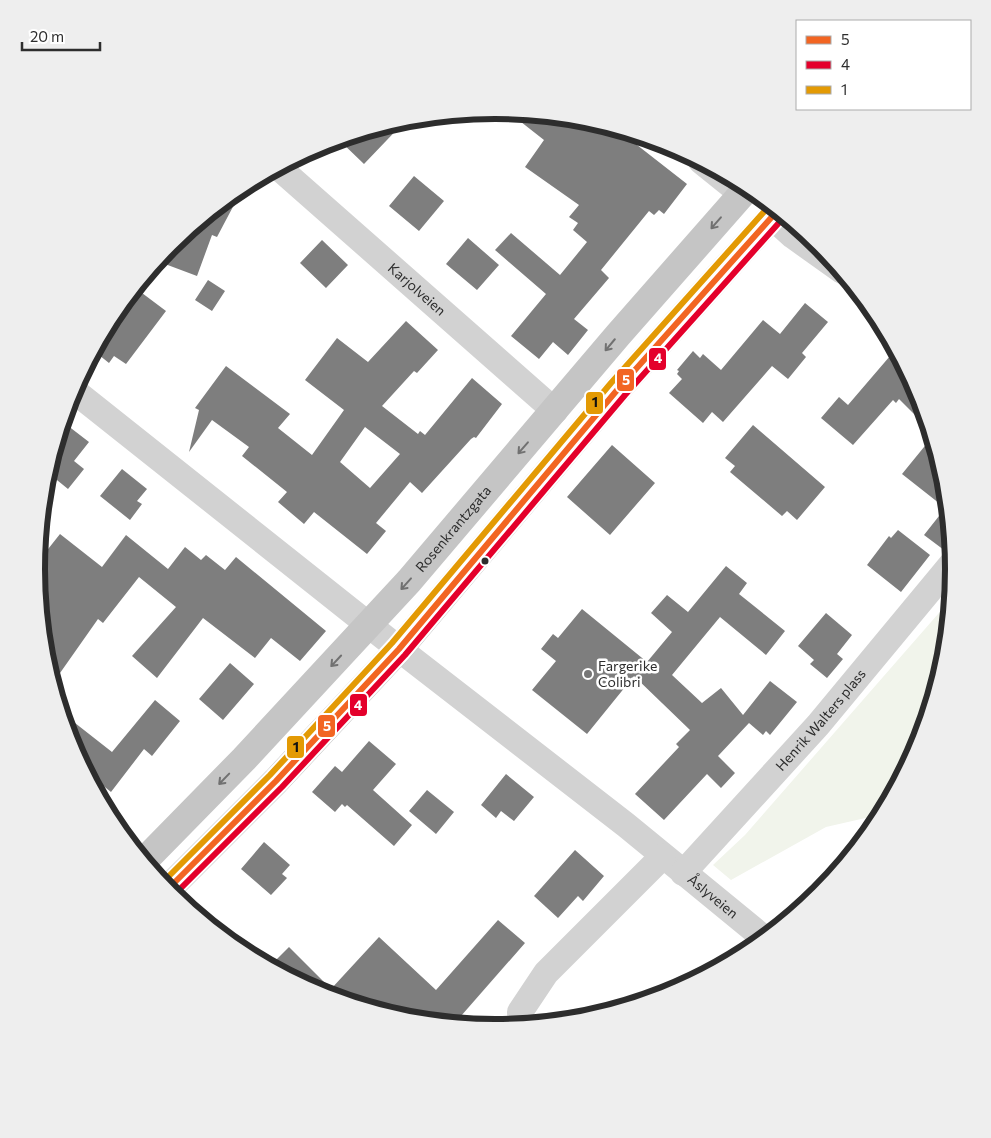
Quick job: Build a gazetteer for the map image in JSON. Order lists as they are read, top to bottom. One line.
{"streets":{"main road":["Rosenkrantzgata"],"street":["Karjolveien","Henrik Walters plass","Åslyveien"]},"crossings":[["Karjolveien","Rosenkrantzgata"],["Rosenkrantzgata","Åslyveien"],["Henrik Walters plass","Åslyveien"]],"places":["Fargerike Colibri"],"lines":["transit line 1","transit line 5","transit line 4"],"legend":["5","4","1"],"scale_bar":"20 m"}
